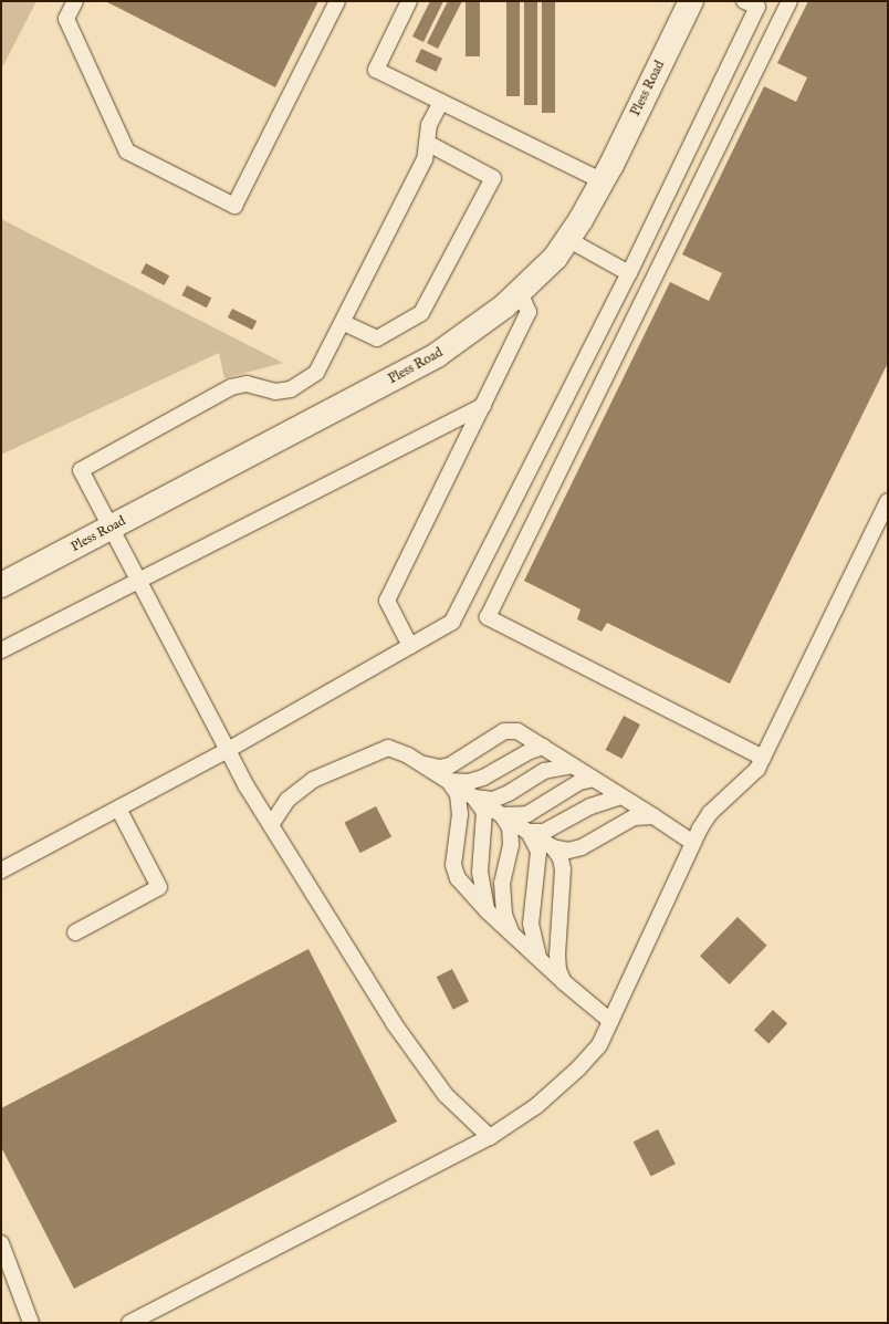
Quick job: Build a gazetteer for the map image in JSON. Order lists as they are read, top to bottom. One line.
{"streets":{"street":["Pless Road"]}}
